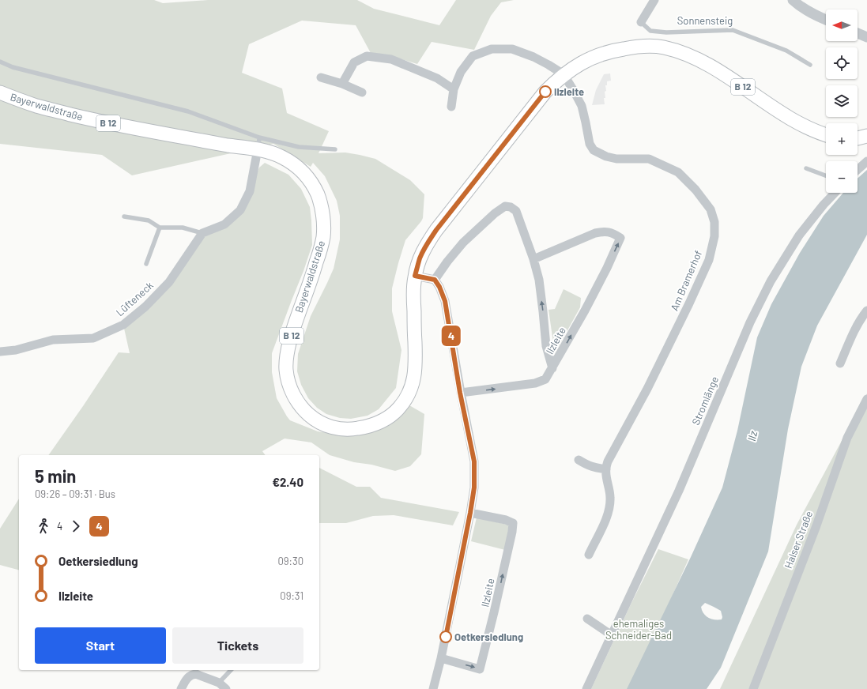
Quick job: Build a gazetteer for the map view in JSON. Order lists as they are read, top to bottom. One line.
{"streets":{"main road":["B 12","Bayerwaldstraße"],"street":["Sonnensteig","Am Bramerhof","Lüfteneck","Ilzleite","Stromlänge","Halser Straße"]},"crossings":[["Bayerwaldstraße","Am Bramerhof"]],"water":["Ilz"],"parks":["ehemaliges Schneider-Bad"],"places":["Ilzleite","Oetkersiedlung"],"lines":["bus line 4"],"north":"left","page":{"on_map":"4","map_buttons":["+","−"],"heading":["5 min","09:26 – 09:31 · Bus","€2.40"],"legs":["4","4"],"list":[{"name":"Oetkersiedlung","value":"09:30"},{"name":"Ilzleite","value":"09:31"}],"buttons":["Start","Tickets"]}}
